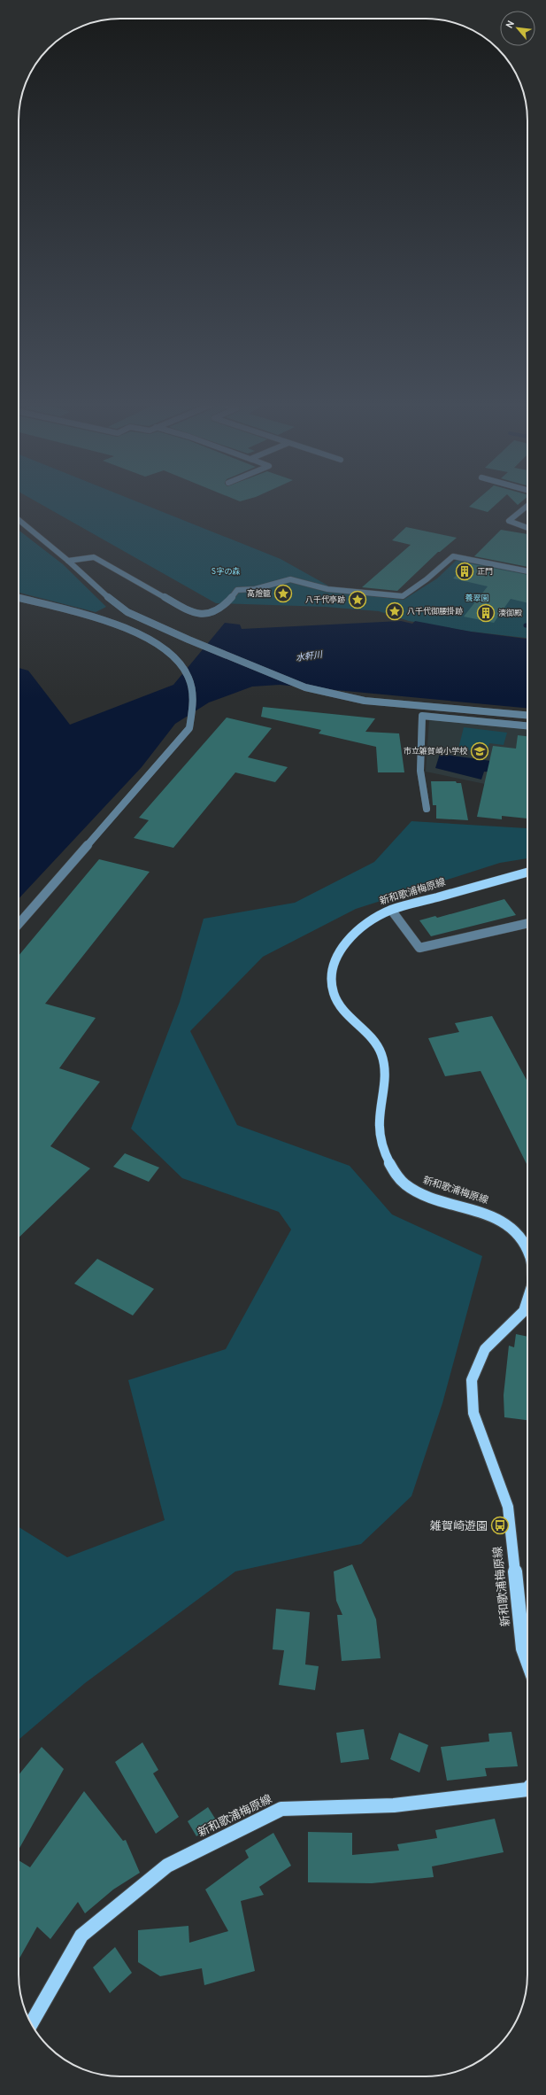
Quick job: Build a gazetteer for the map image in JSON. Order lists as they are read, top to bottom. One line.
{"streets":{"main road":["新和歌浦梅原線"]},"water":["水軒川"],"parks":["S字の森","養翠園"],"places":{"building":["正門","湊御殿"],"place":["高燈籠","八千代亭跡","八千代御腰掛跡"],"school or university":["市立雑賀崎小学校"],"bus stop":["雑賀崎遊園"]},"north":"top left"}
